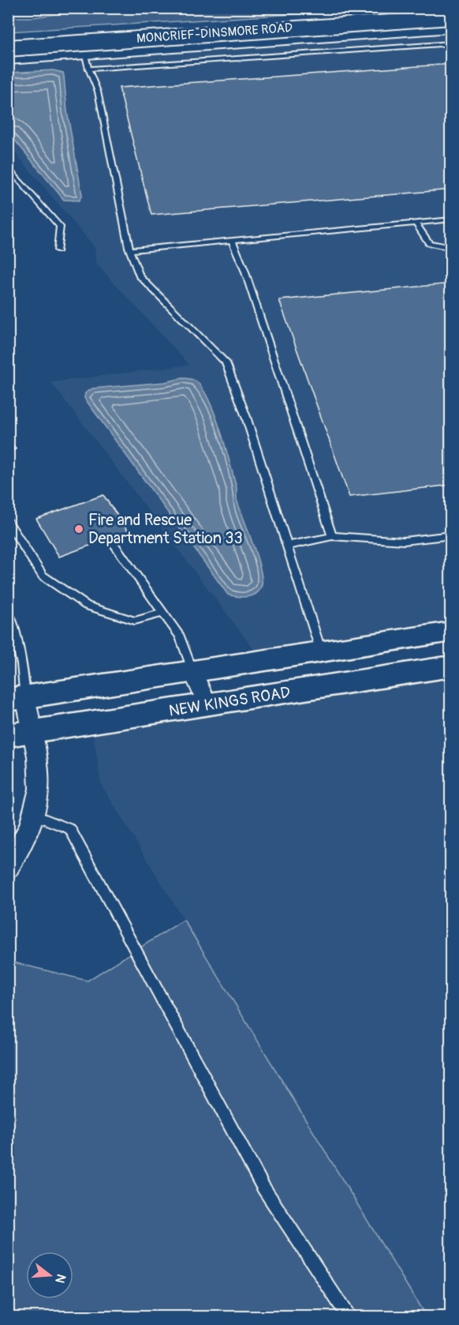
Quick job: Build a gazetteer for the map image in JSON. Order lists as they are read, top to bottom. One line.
{"streets":{"highway":["NEW KINGS ROAD"],"street":["MONCRIEF-DINSMORE ROAD"]},"places":["Fire and Rescue Department Station 33"],"north":"right"}
